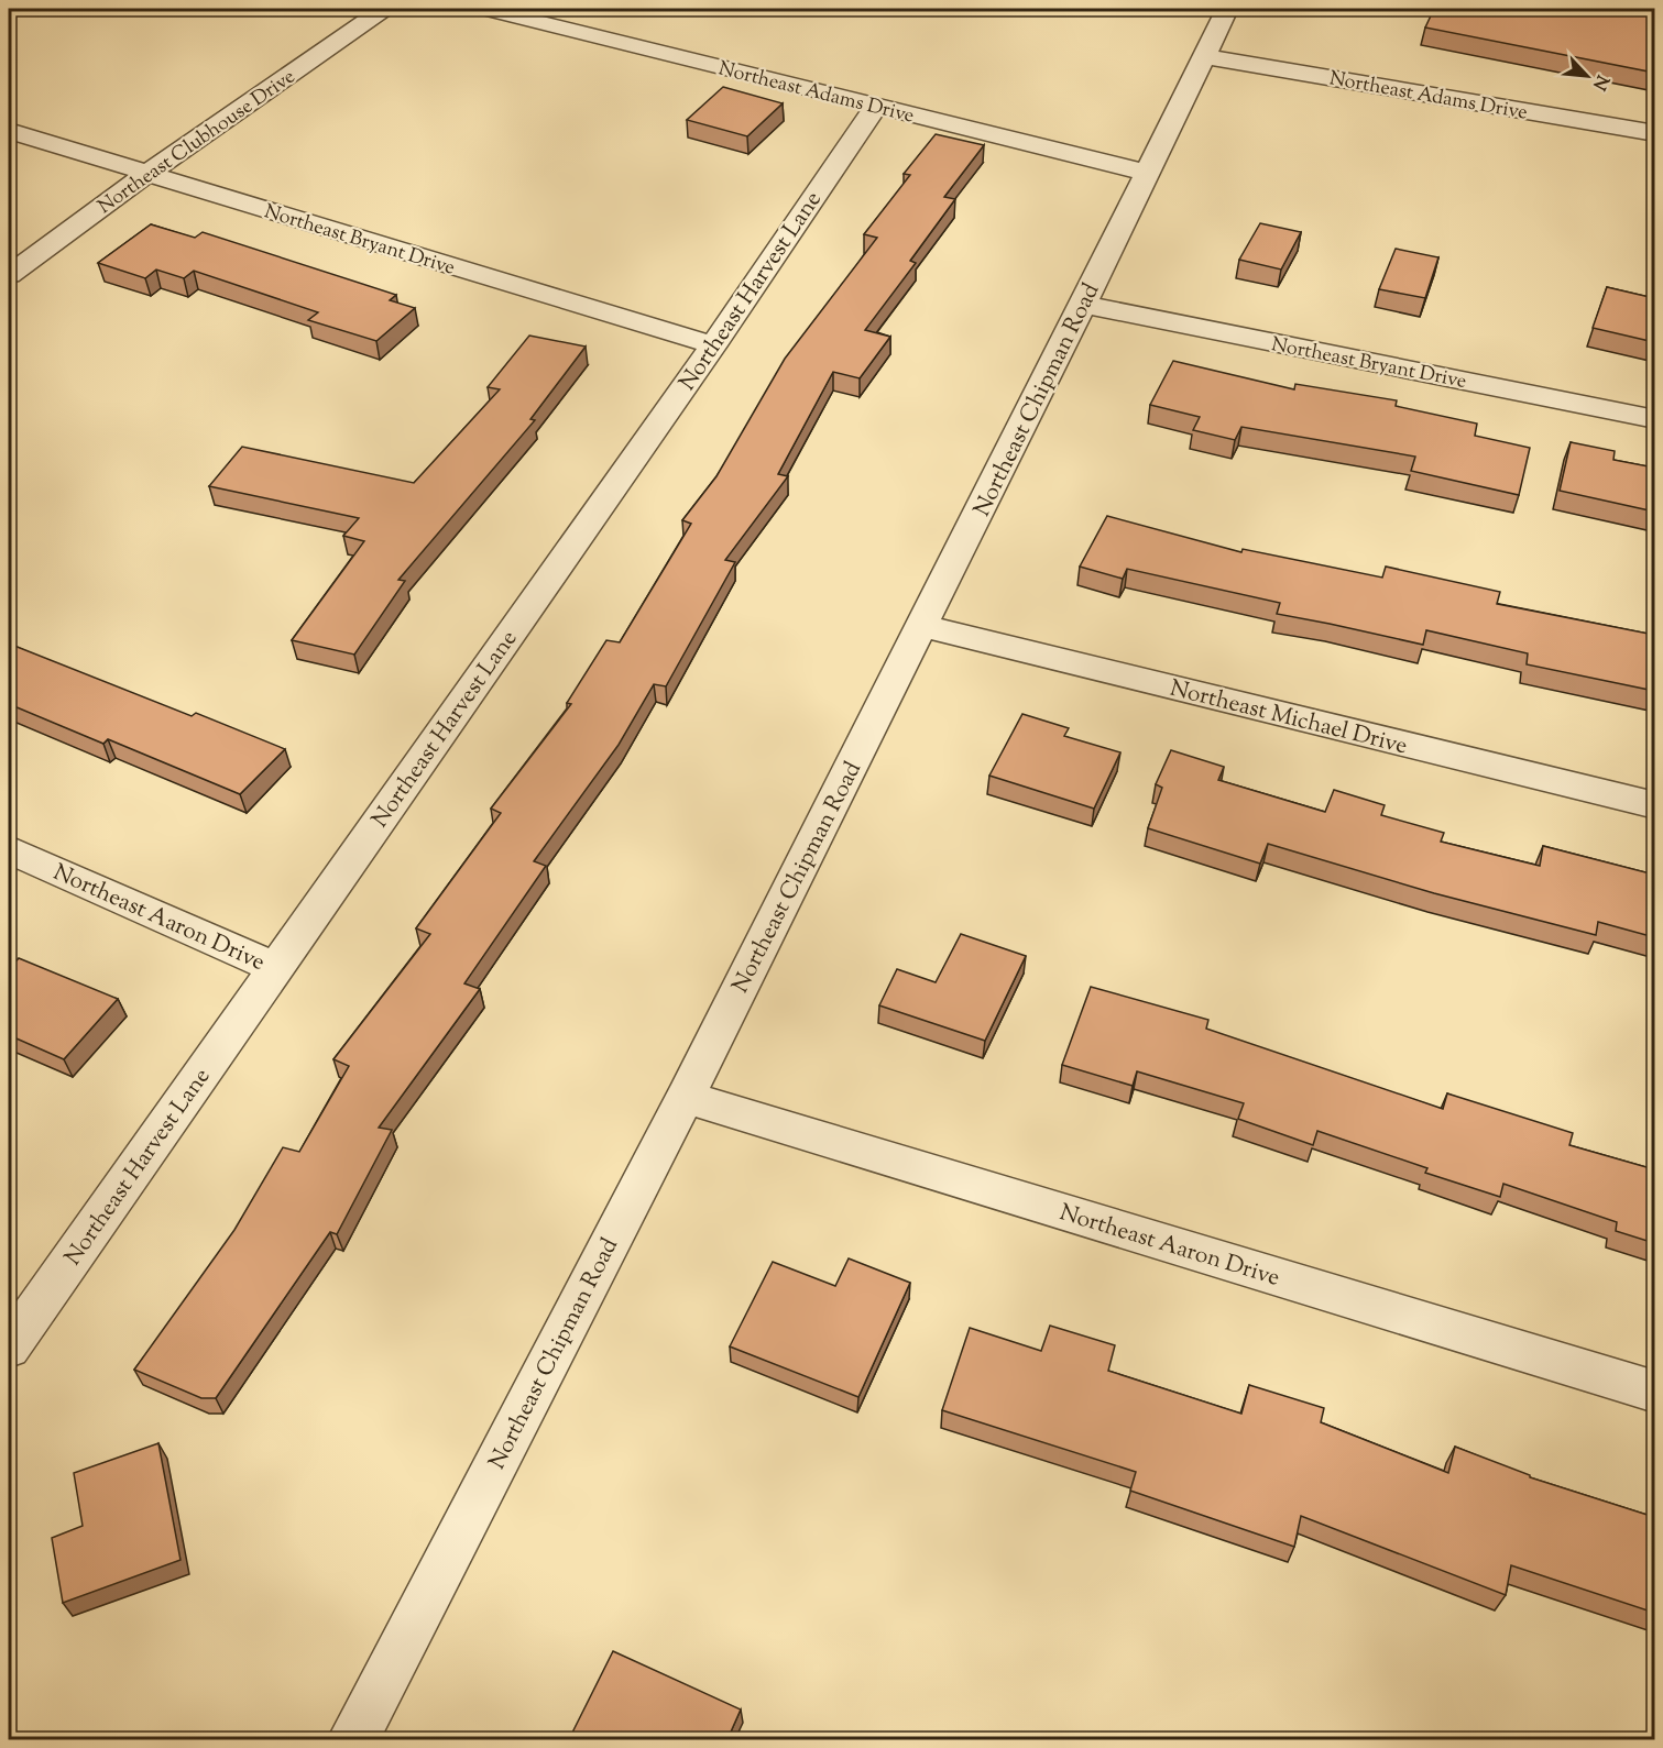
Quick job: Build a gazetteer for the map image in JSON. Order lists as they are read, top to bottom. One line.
{"streets":{"street":["Northeast Adams Drive","Northeast Clubhouse Drive","Northeast Bryant Drive","Northeast Harvest Lane","Northeast Chipman Road","Northeast Michael Drive","Northeast Aaron Drive"]},"crossings":[["Northeast Adams Drive","Northeast Harvest Lane"],["Northeast Adams Drive","Northeast Chipman Road"],["Northeast Clubhouse Drive","Northeast Bryant Drive"],["Northeast Bryant Drive","Northeast Harvest Lane"],["Northeast Bryant Drive","Northeast Chipman Road"],["Northeast Harvest Lane","Northeast Aaron Drive"],["Northeast Chipman Road","Northeast Michael Drive"],["Northeast Chipman Road","Northeast Aaron Drive"]],"north":"bottom right"}
